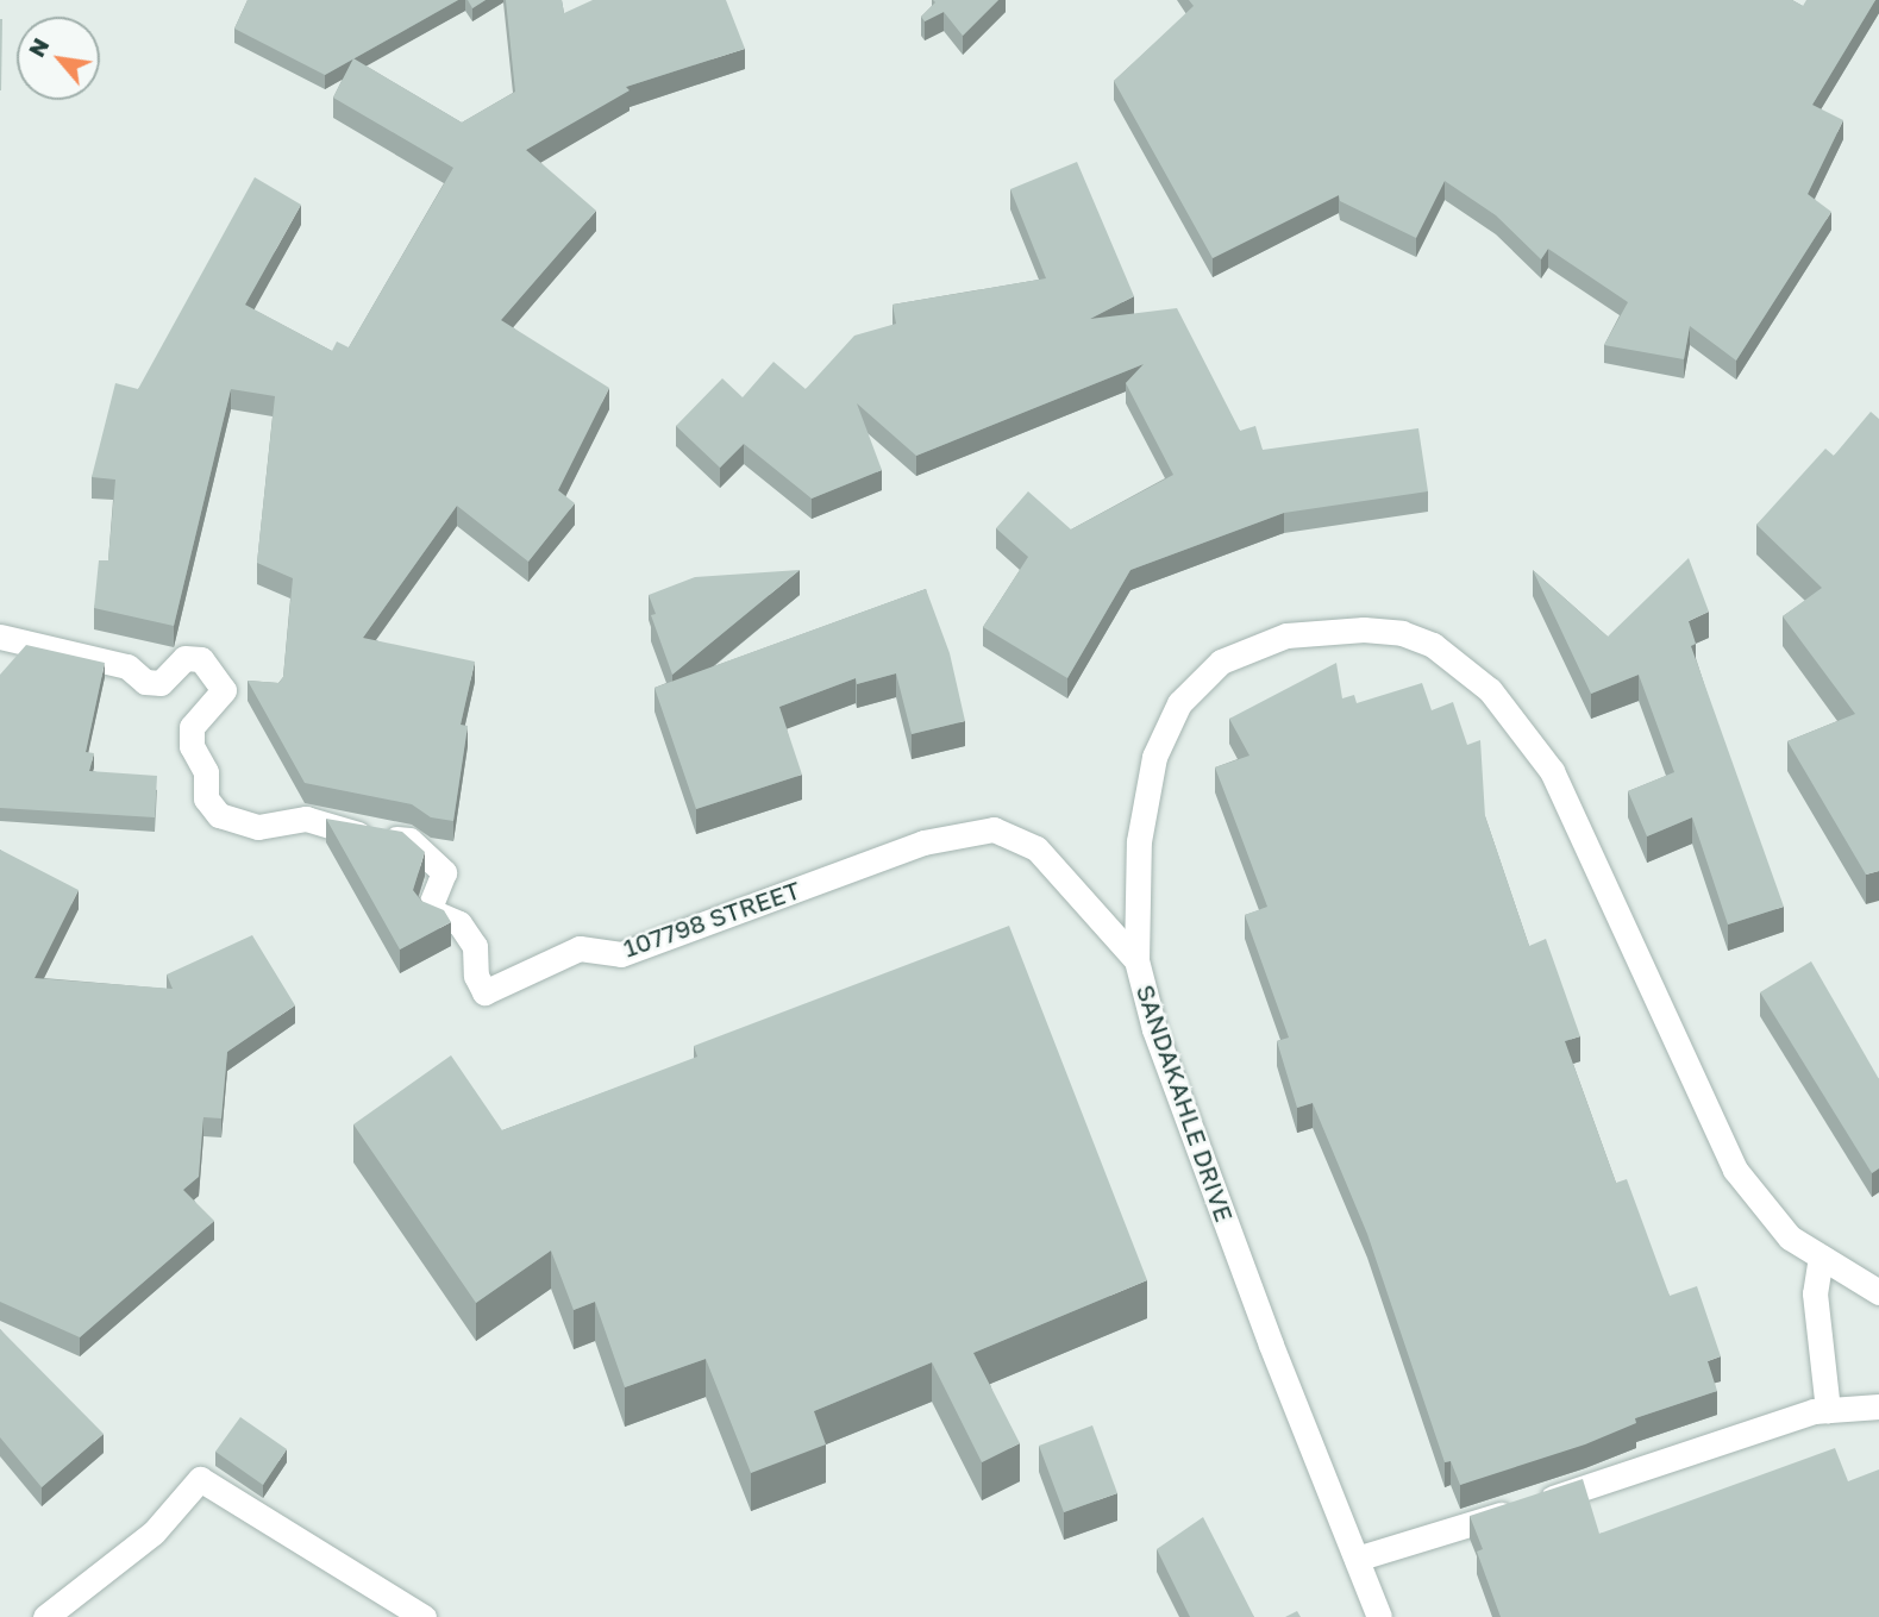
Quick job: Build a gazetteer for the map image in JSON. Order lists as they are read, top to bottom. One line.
{"streets":{"street":["107798 STREET","SANDAKAHLE DRIVE"]},"crossings":[["107798 STREET","SANDAKAHLE DRIVE"]],"north":"top left"}
